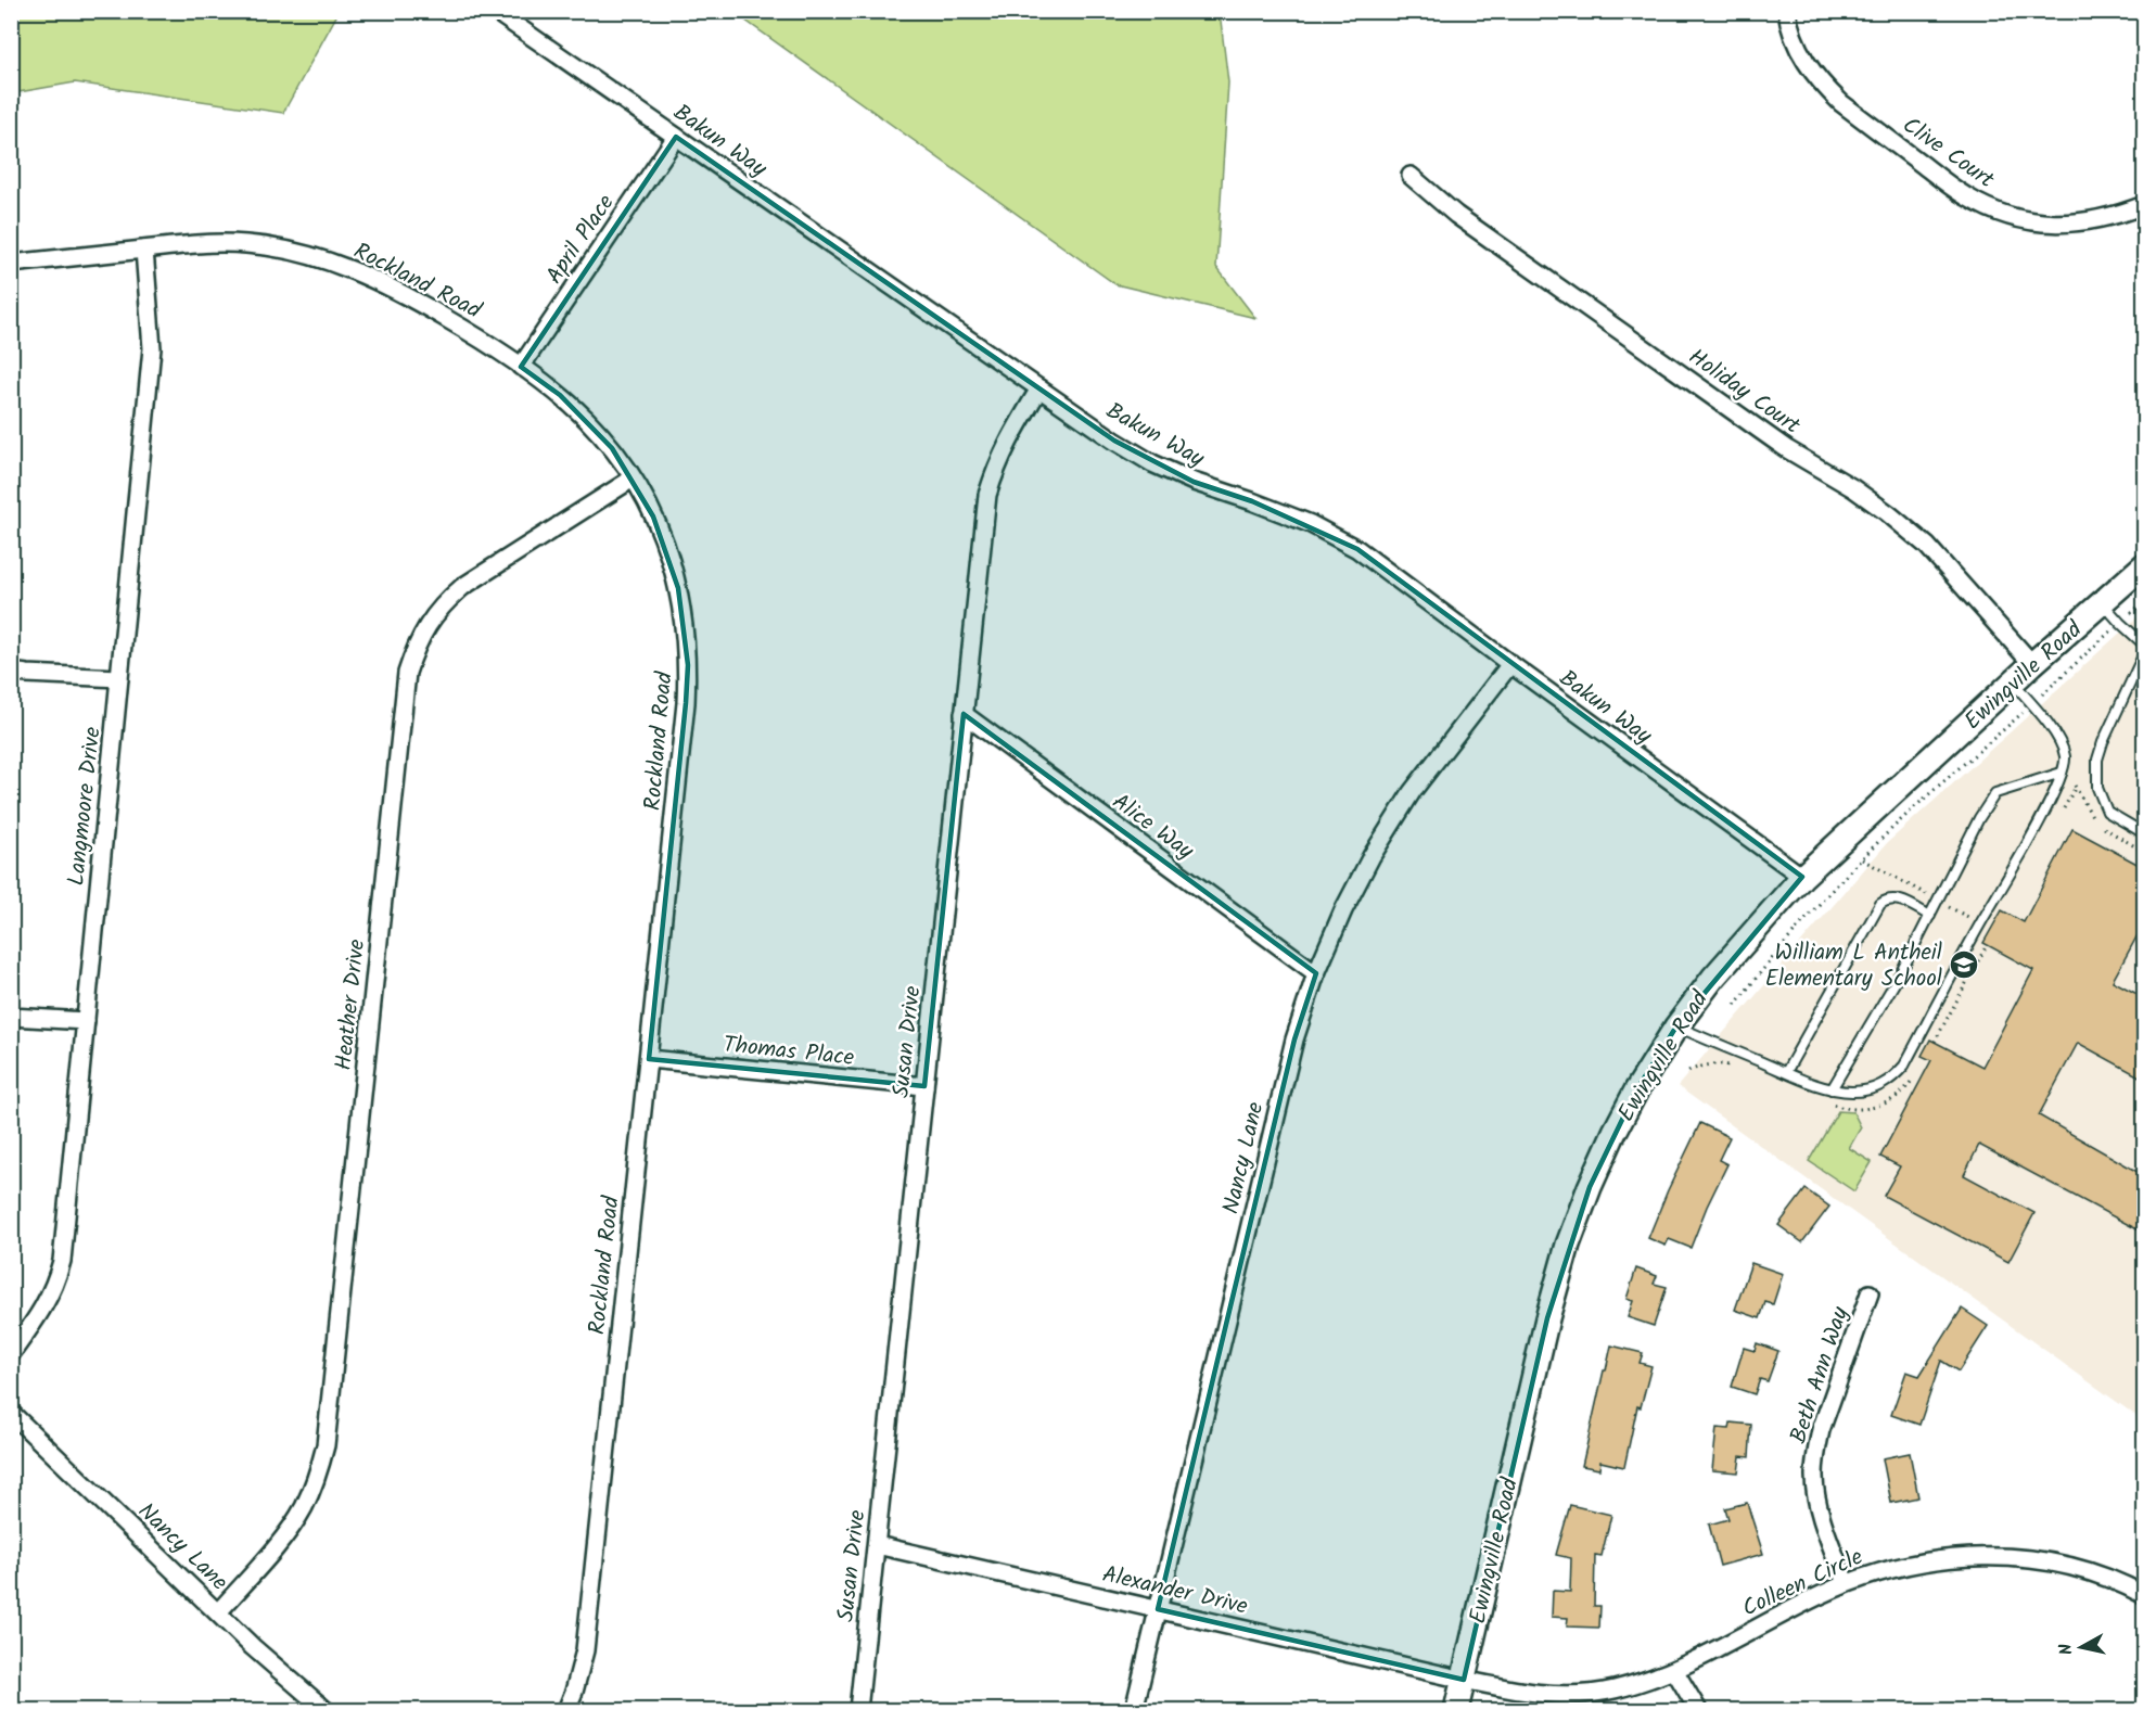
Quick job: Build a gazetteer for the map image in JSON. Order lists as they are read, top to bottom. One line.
{"streets":{"main road":["Ewingville Road"],"street":["Bakun Way","Clive Court","April Place","Rockland Road","Holiday Court","Langmoore Drive","Alice Way","Heather Drive","Susan Drive","Thomas Place","Nancy Lane","Beth Ann Way","Colleen Circle","Alexander Drive"]},"crossings":[["Bakun Way","April Place"],["Bakun Way","Ewingville Road"],["Bakun Way","Susan Drive"],["Bakun Way","Nancy Lane"],["April Place","Rockland Road"],["Rockland Road","Langmoore Drive"],["Rockland Road","Heather Drive"],["Rockland Road","Thomas Place"],["Holiday Court","Ewingville Road"],["Ewingville Road","Colleen Circle"],["Ewingville Road","Alexander Drive"],["Alice Way","Susan Drive"],["Alice Way","Nancy Lane"],["Heather Drive","Nancy Lane"],["Susan Drive","Thomas Place"],["Susan Drive","Alexander Drive"],["Nancy Lane","Alexander Drive"],["Beth Ann Way","Colleen Circle"],["Colleen Circle","Alexander Drive"]],"places":{"school or university":["William L Antheil Elementary School"]},"north":"left"}
